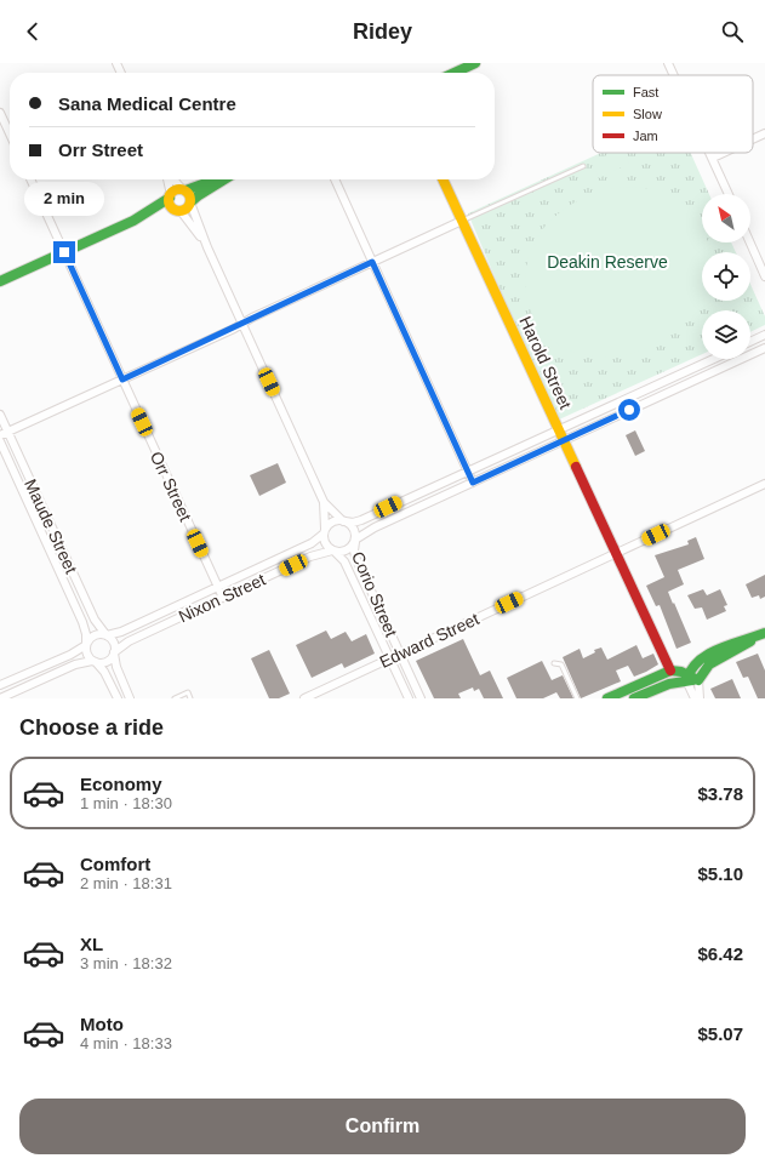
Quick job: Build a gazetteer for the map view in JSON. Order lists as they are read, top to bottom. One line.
{"streets":{"street":["Harold Street","Orr Street","Maude Street","Corio Street","Nixon Street","Edward Street"]},"crossings":[["Harold Street","Edward Street"],["Orr Street","Nixon Street"],["Maude Street","Nixon Street"],["Corio Street","Nixon Street"],["Corio Street","Edward Street"]],"parks":["Deakin Reserve"],"legend":["Fast","Slow","Jam"],"north":"top left","page":{"header":"Ridey","banner":["Sana Medical Centre","Orr Street"],"bubble":"2 min","heading":"Choose a ride","list":[{"name":"Economy","note":"1 min · 18:30","value":"$3.78"},{"name":"Comfort","note":"2 min · 18:31","value":"$5.10"},{"name":"XL","note":"3 min · 18:32","value":"$6.42"},{"name":"Moto","note":"4 min · 18:33","value":"$5.07"}],"buttons":"Confirm"}}
